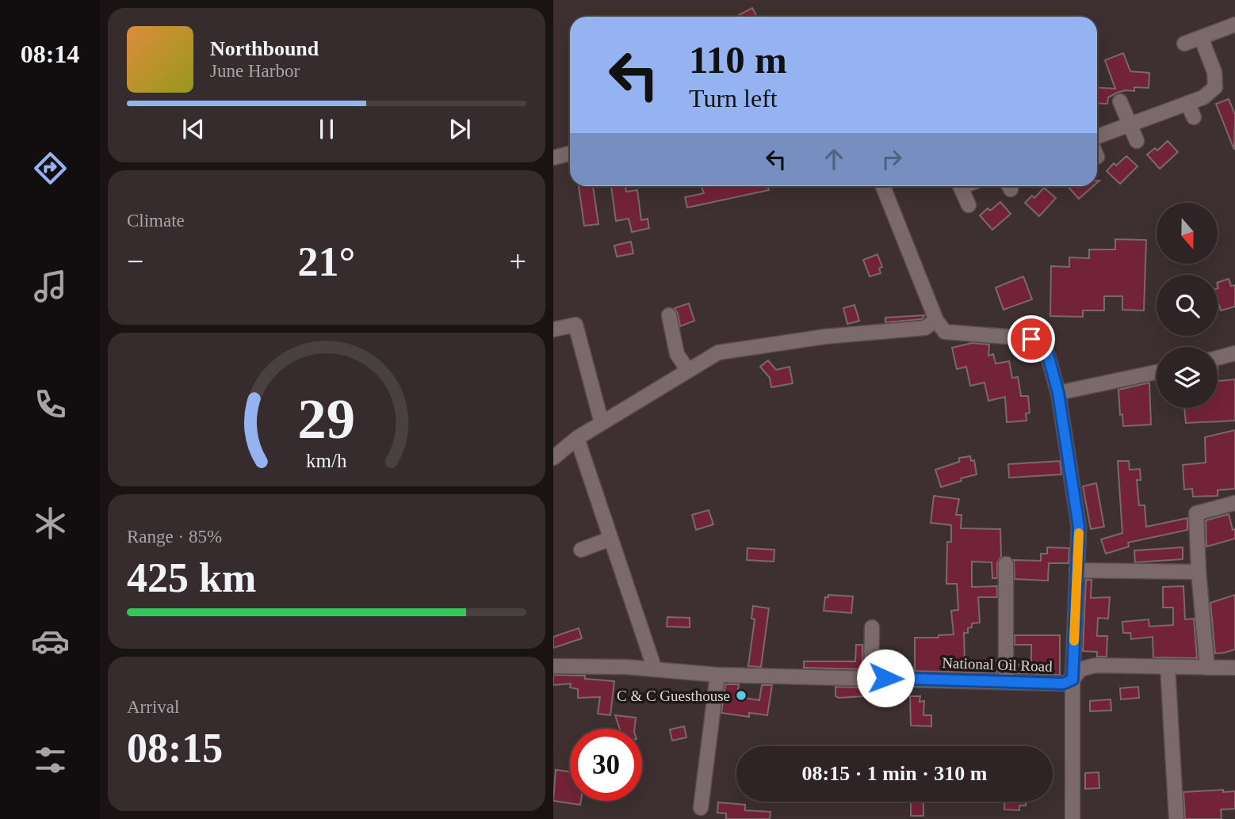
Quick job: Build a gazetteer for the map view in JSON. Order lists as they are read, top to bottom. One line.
{"streets":{"street":["National Oil Road"]},"places":["C & C Guesthouse"],"north":"bottom","page":{"tabs":"08:14","turn":["110 m","Turn left"],"song":["Northbound","June Harbor"],"tile":["Climate",["Range · 85%","425 km"],["Arrival","08:15"]],"heat":["−","21°","+"],"limit":"30","trip":"08:15 · 1 min · 310 m","gauge":["29","km/h"]}}
